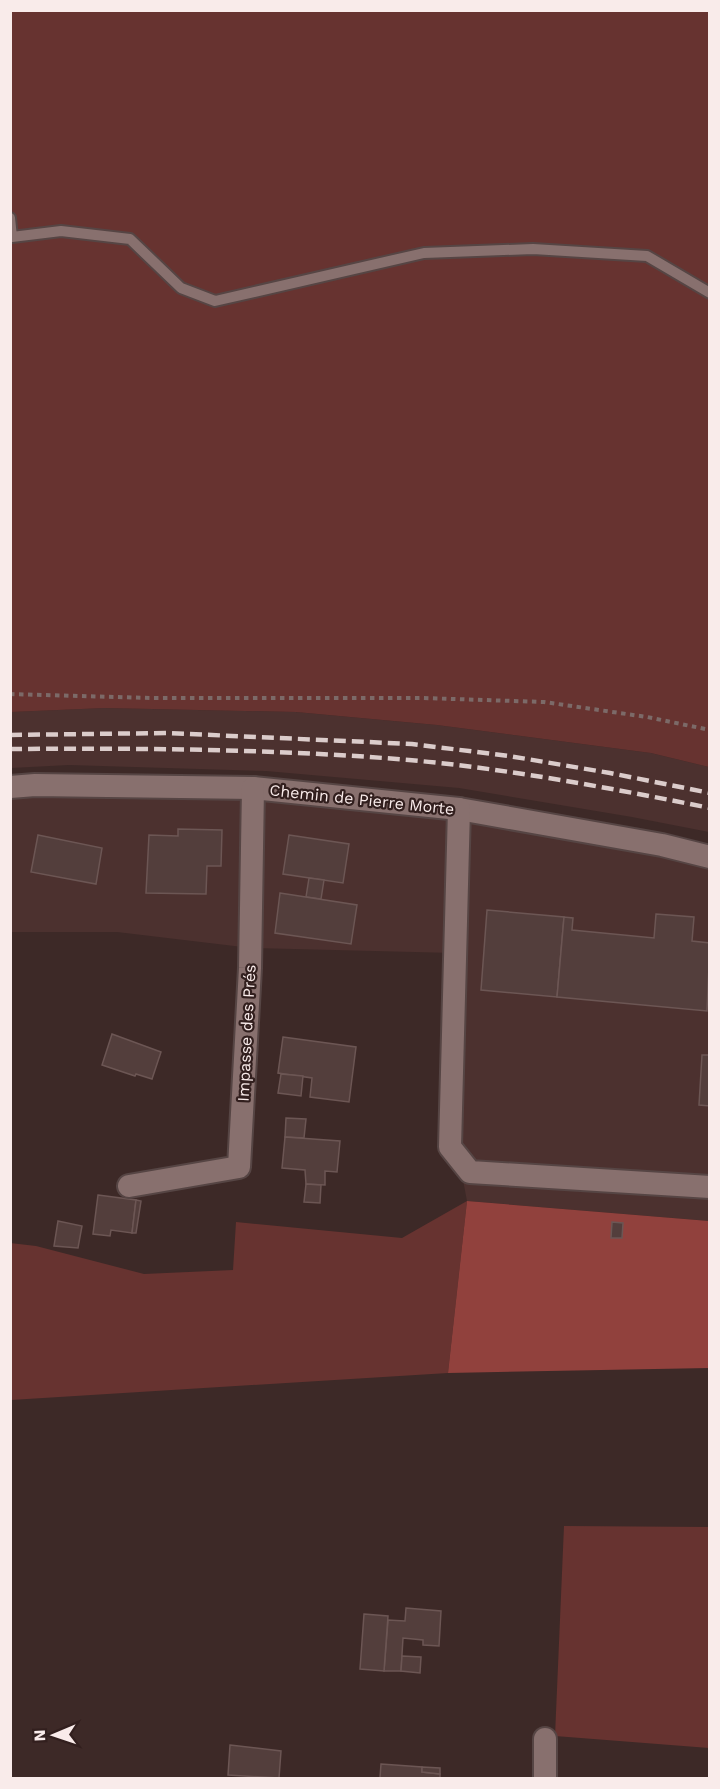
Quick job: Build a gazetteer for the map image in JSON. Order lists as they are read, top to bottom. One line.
{"streets":{"street":["Chemin de Pierre Morte","Impasse des Prés"]},"crossings":[["Chemin de Pierre Morte","Impasse des Prés"]],"north":"left"}
